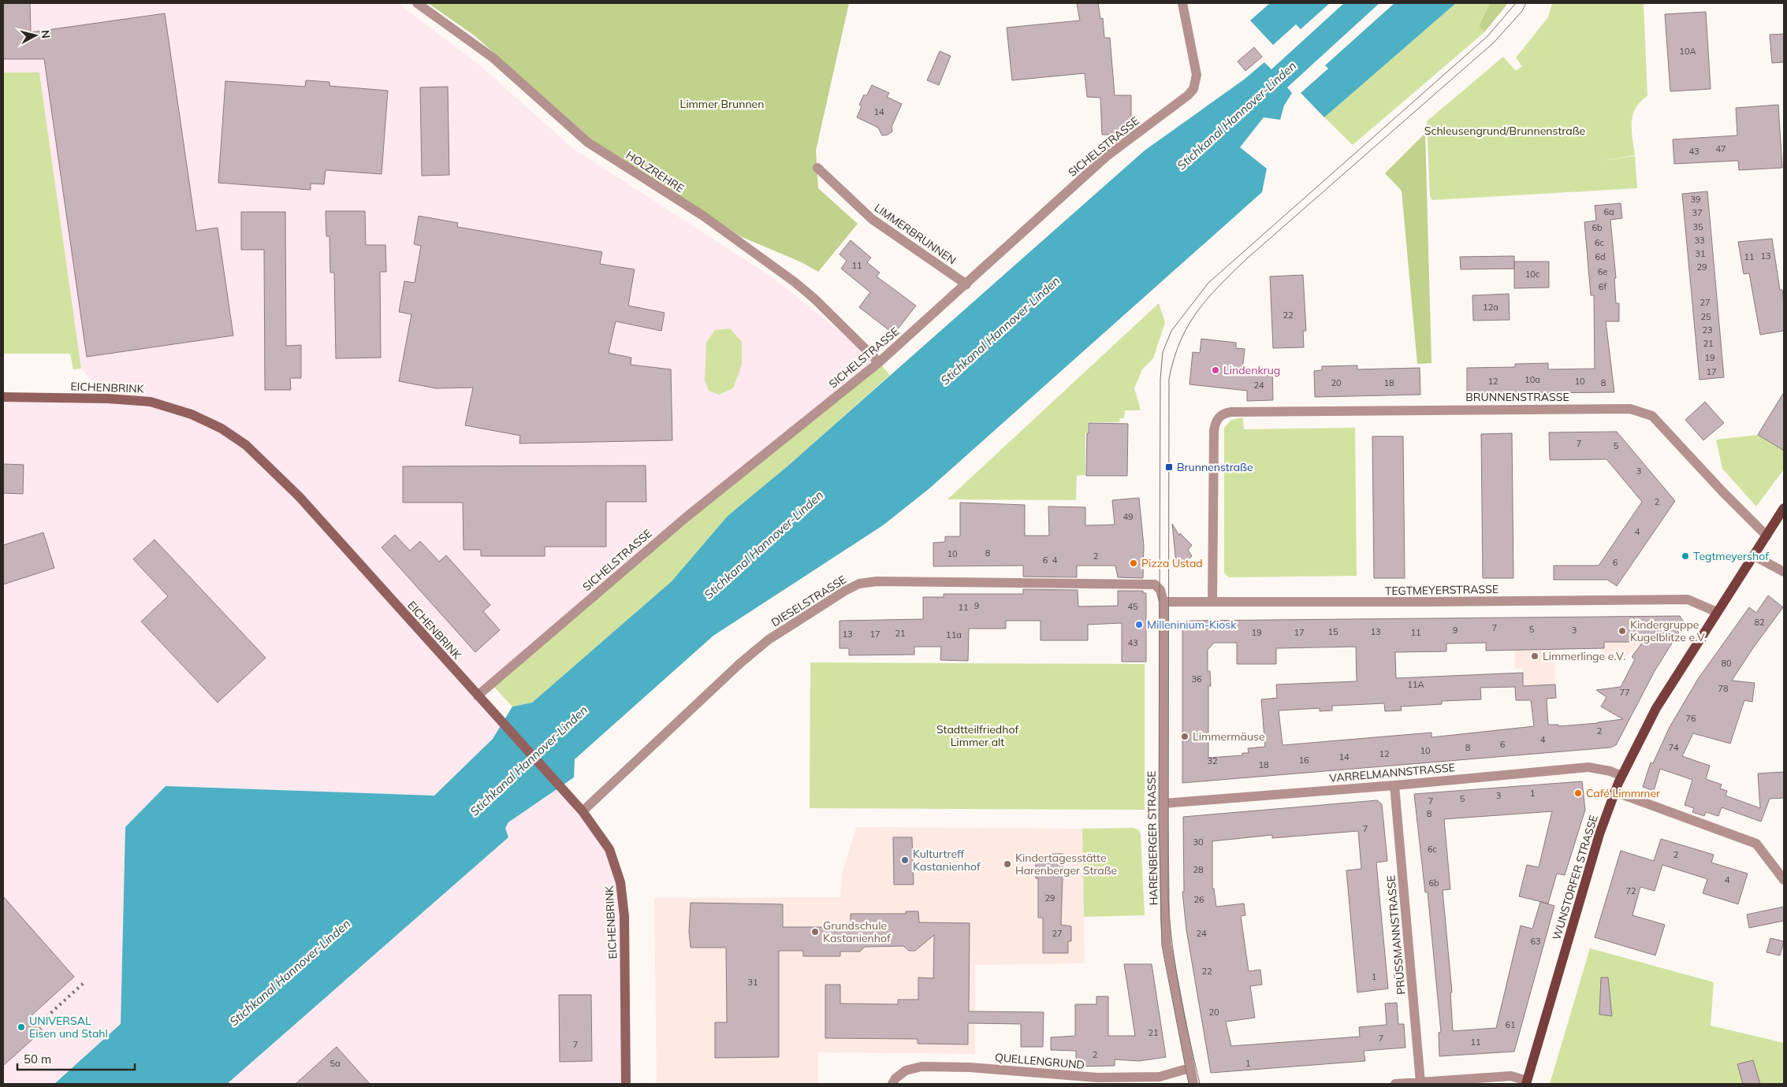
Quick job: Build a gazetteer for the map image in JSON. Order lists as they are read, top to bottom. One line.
{"streets":{"main road":["EICHENBRINK","WUNSTORFER STRASSE"],"street":["SICHELSTRASSE","HOLZREHRE","LIMMERBRUNNEN","BRUNNENSTRASSE","TEGTMEYERSTRASSE","DIESELSTRASSE","VARRELMANNSTRASSE","HARENBERGER STRASSE","PRÜSSMANNSTRASSE","QUELLENGRUND"]},"crossings":[["SICHELSTRASSE","HOLZREHRE"],["SICHELSTRASSE","LIMMERBRUNNEN"],["SICHELSTRASSE","EICHENBRINK"],["EICHENBRINK","DIESELSTRASSE"],["BRUNNENSTRASSE","TEGTMEYERSTRASSE"],["BRUNNENSTRASSE","WUNSTORFER STRASSE"],["TEGTMEYERSTRASSE","HARENBERGER STRASSE"],["TEGTMEYERSTRASSE","WUNSTORFER STRASSE"],["DIESELSTRASSE","HARENBERGER STRASSE"],["VARRELMANNSTRASSE","HARENBERGER STRASSE"],["VARRELMANNSTRASSE","WUNSTORFER STRASSE"],["VARRELMANNSTRASSE","PRÜSSMANNSTRASSE"],["HARENBERGER STRASSE","QUELLENGRUND"]],"water":["Stichkanal Hannover-Linden"],"parks":["Limmer Brunnen","Schleusengrund/Brunnenstraße","Stadtteilfriedhof Limmer alt"],"places":{"other":["Lindenkrug","Tegtmeyershof","Pizza Ustad","Milleninium-Kiosk","Kindergruppe Kugelblitze e.V.","Limmerlinge e.V.","Limmermäuse","Café Limmmer","Kulturtreff Kastanienhof","Kindertagesstätte Harenberger Straße","Grundschule Kastanienhof","UNIVERSAL Eisen und Stahl"],"transit":["Brunnenstraße"]},"house_numbers":["10A","14","47","43","39","6a","37","35","6b","33","6c","31","13","6d","11","11","29","6e","10c","6f","27","12a","22","25","23","21","19","17","10a","12","10","20","18","8","24","7","5","3","2","49","4","8","10","2","6","4","6","9","45","11","82","7","5","9","3","15","13","19","17","11","21","13","17","11a","43","80","36","11A","78","77","76","2","4","6","8","74","10","12","14","16","32","18","1","3","5","7","8","7","30","6c","2","28","4","6b","72","29","26","27","24","63","22","1","31","20","61","21","7","11","7","2","5a","1"],"scale_bar":"50 m","north":"right"}
